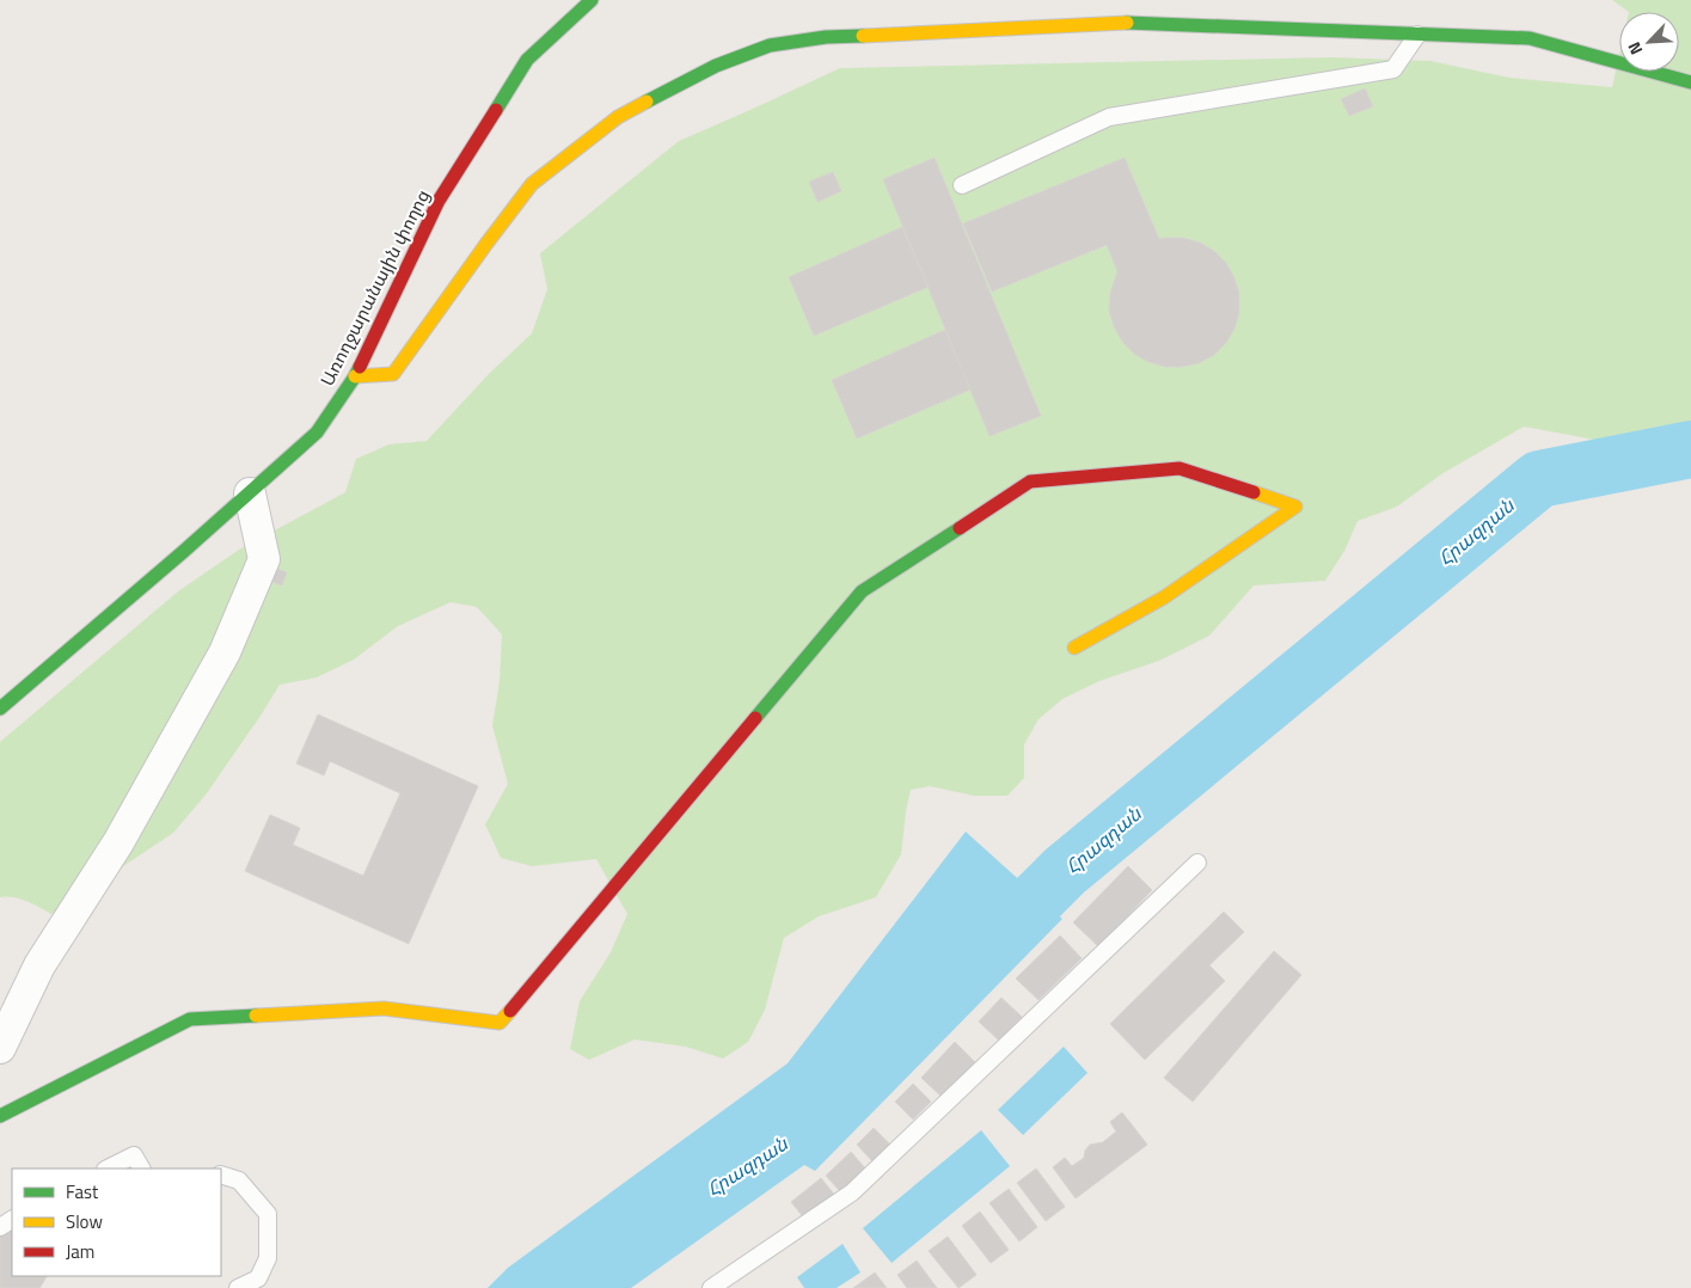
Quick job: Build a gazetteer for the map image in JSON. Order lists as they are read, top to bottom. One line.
{"streets":{"street":["Առողջարանային փողոց"]},"water":["Հրազդան"],"legend":["Fast","Slow","Jam"],"north":"bottom left"}
